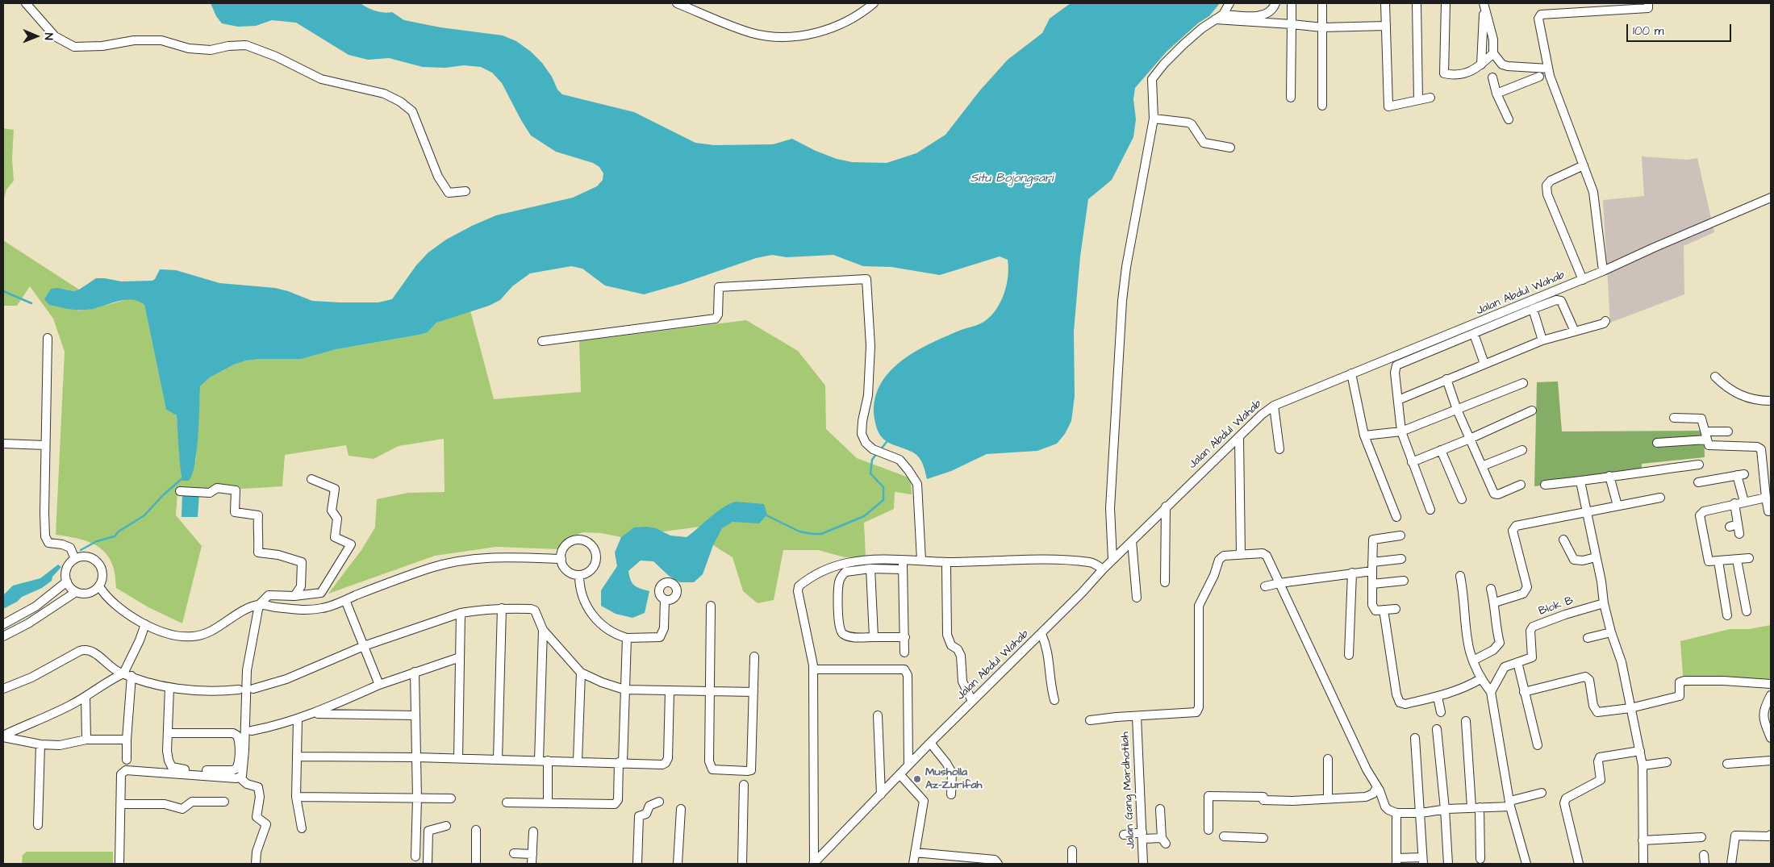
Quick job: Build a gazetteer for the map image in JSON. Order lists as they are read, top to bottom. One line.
{"streets":{"street":["Jalan Abdul Wahab","Blok B","Jalan Gang Mardhotilah"]},"water":["Situ Bojongsari"],"places":["Musholla Az-Zurifah"],"scale_bar":"100 m","north":"right"}
